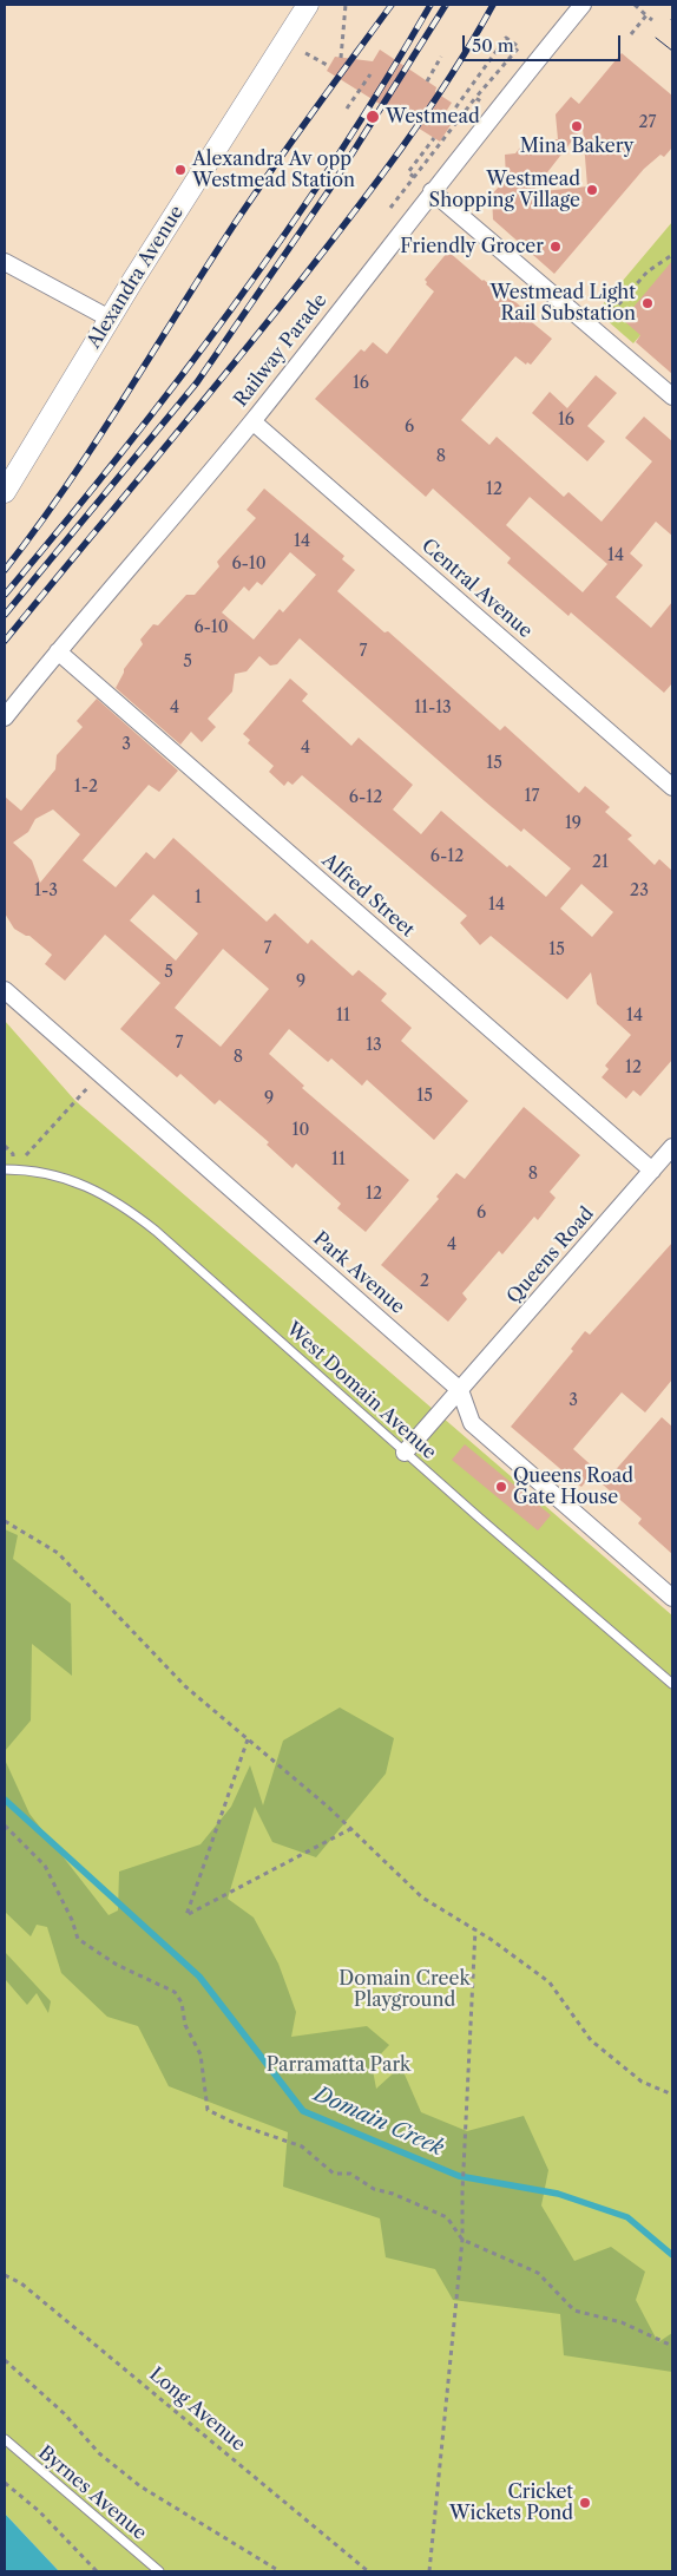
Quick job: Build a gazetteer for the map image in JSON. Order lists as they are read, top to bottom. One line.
{"streets":{"street":["Alexandra Avenue","Railway Parade","Central Avenue","Alfred Street","Queens Road","Park Avenue"],"lane":["West Domain Avenue","Byrnes Avenue"],"path":["Long Avenue"]},"crossings":[["Railway Parade","Central Avenue"],["Railway Parade","Alfred Street"],["Alfred Street","Queens Road"],["Queens Road","Park Avenue"],["Queens Road","West Domain Avenue"]],"water":["Domain Creek"],"parks":["Domain Creek Playground","Parramatta Park"],"places":["Westmead","Mina Bakery","Alexandra Av opp Westmead Station","Westmead Shopping Village","Friendly Grocer","Westmead Light Rail Substation","Queens Road Gate House","Cricket Wickets Pond"],"house_numbers":["27","16","16","6","8","12","14","14","6-10","6-10","7","5","4","11-13","3","4","15","1-2","17","6-12","19","6-12","21","1-3","23","1","14","7","15","5","9","11","14","7","13","8","12","15","9","10","11","8","12","6","4","2","3"],"scale_bar":"50 m"}
